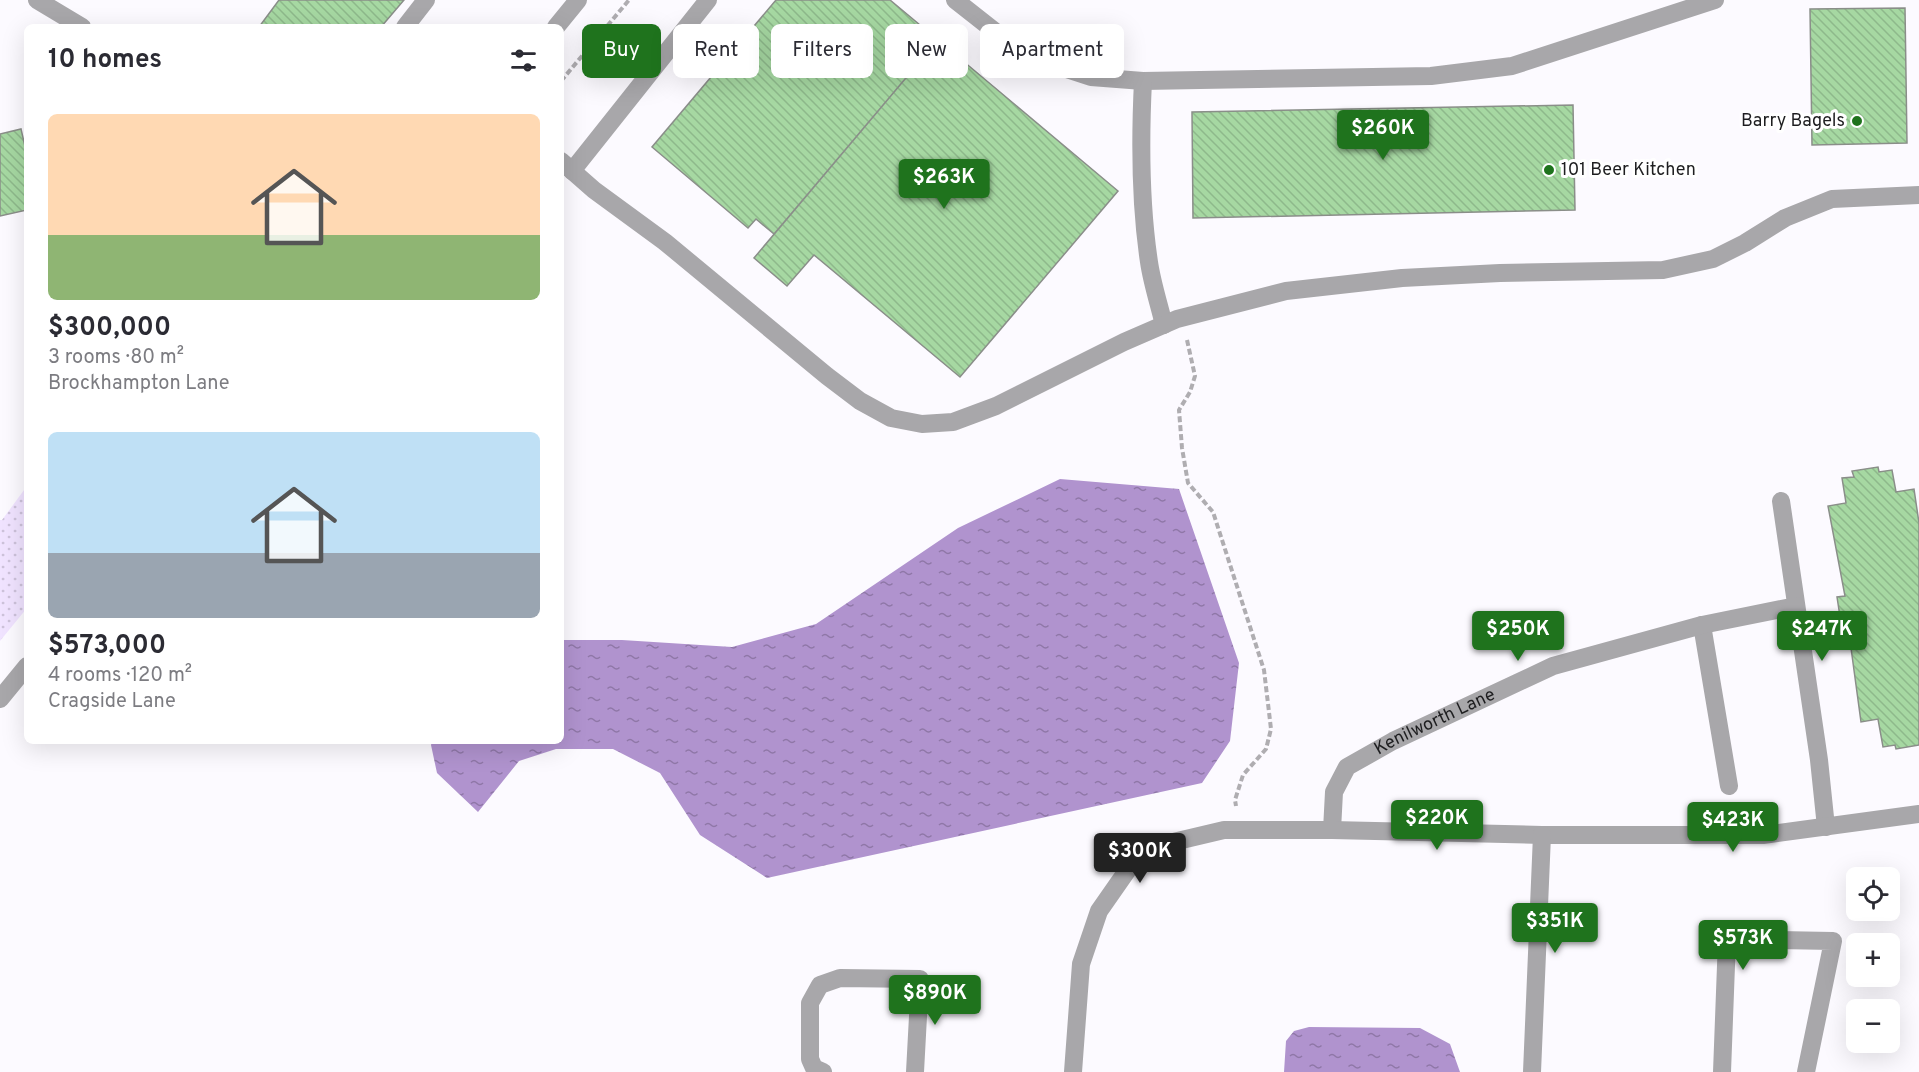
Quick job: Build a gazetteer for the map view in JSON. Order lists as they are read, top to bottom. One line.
{"streets":{"street":["Kenilworth Lane"]},"places":["Barry Bagels","101 Beer Kitchen"],"page":{"chip":["Buy","Rent","Filters","New","Apartment"],"heading":"10 homes","list":[{"name":"$300,000","note":"3 rooms · 80 m² · Brockhampton Lane"},{"name":"$573,000","note":"4 rooms · 120 m² · Cragside Lane"}],"price":["$260K","$263K","$250K","$247K","$220K","$423K","$300K","$351K","$573K","$890K"],"map_buttons":["+","−"]}}
